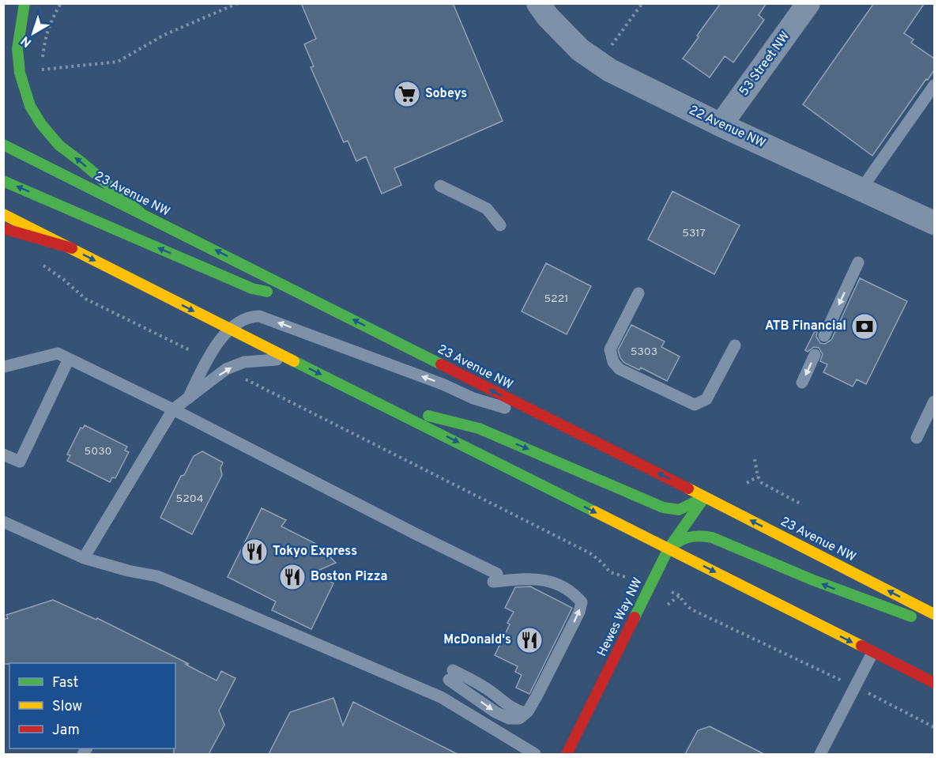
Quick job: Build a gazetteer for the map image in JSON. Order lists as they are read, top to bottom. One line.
{"streets":{"main road":["23 Avenue NW","Hewes Way NW"],"street":["53 Street NW","22 Avenue NW"]},"crossings":[["53 Street NW","22 Avenue NW"],["23 Avenue NW","Hewes Way NW"]],"places":{"supermarket":["Sobeys"],"bank":["ATB Financial"],"restaurant":["Tokyo Express","Boston Pizza","McDonald's"]},"house_numbers":["5317","5221","5303","5030","5204"],"legend":["Fast","Slow","Jam"],"north":"bottom left"}
